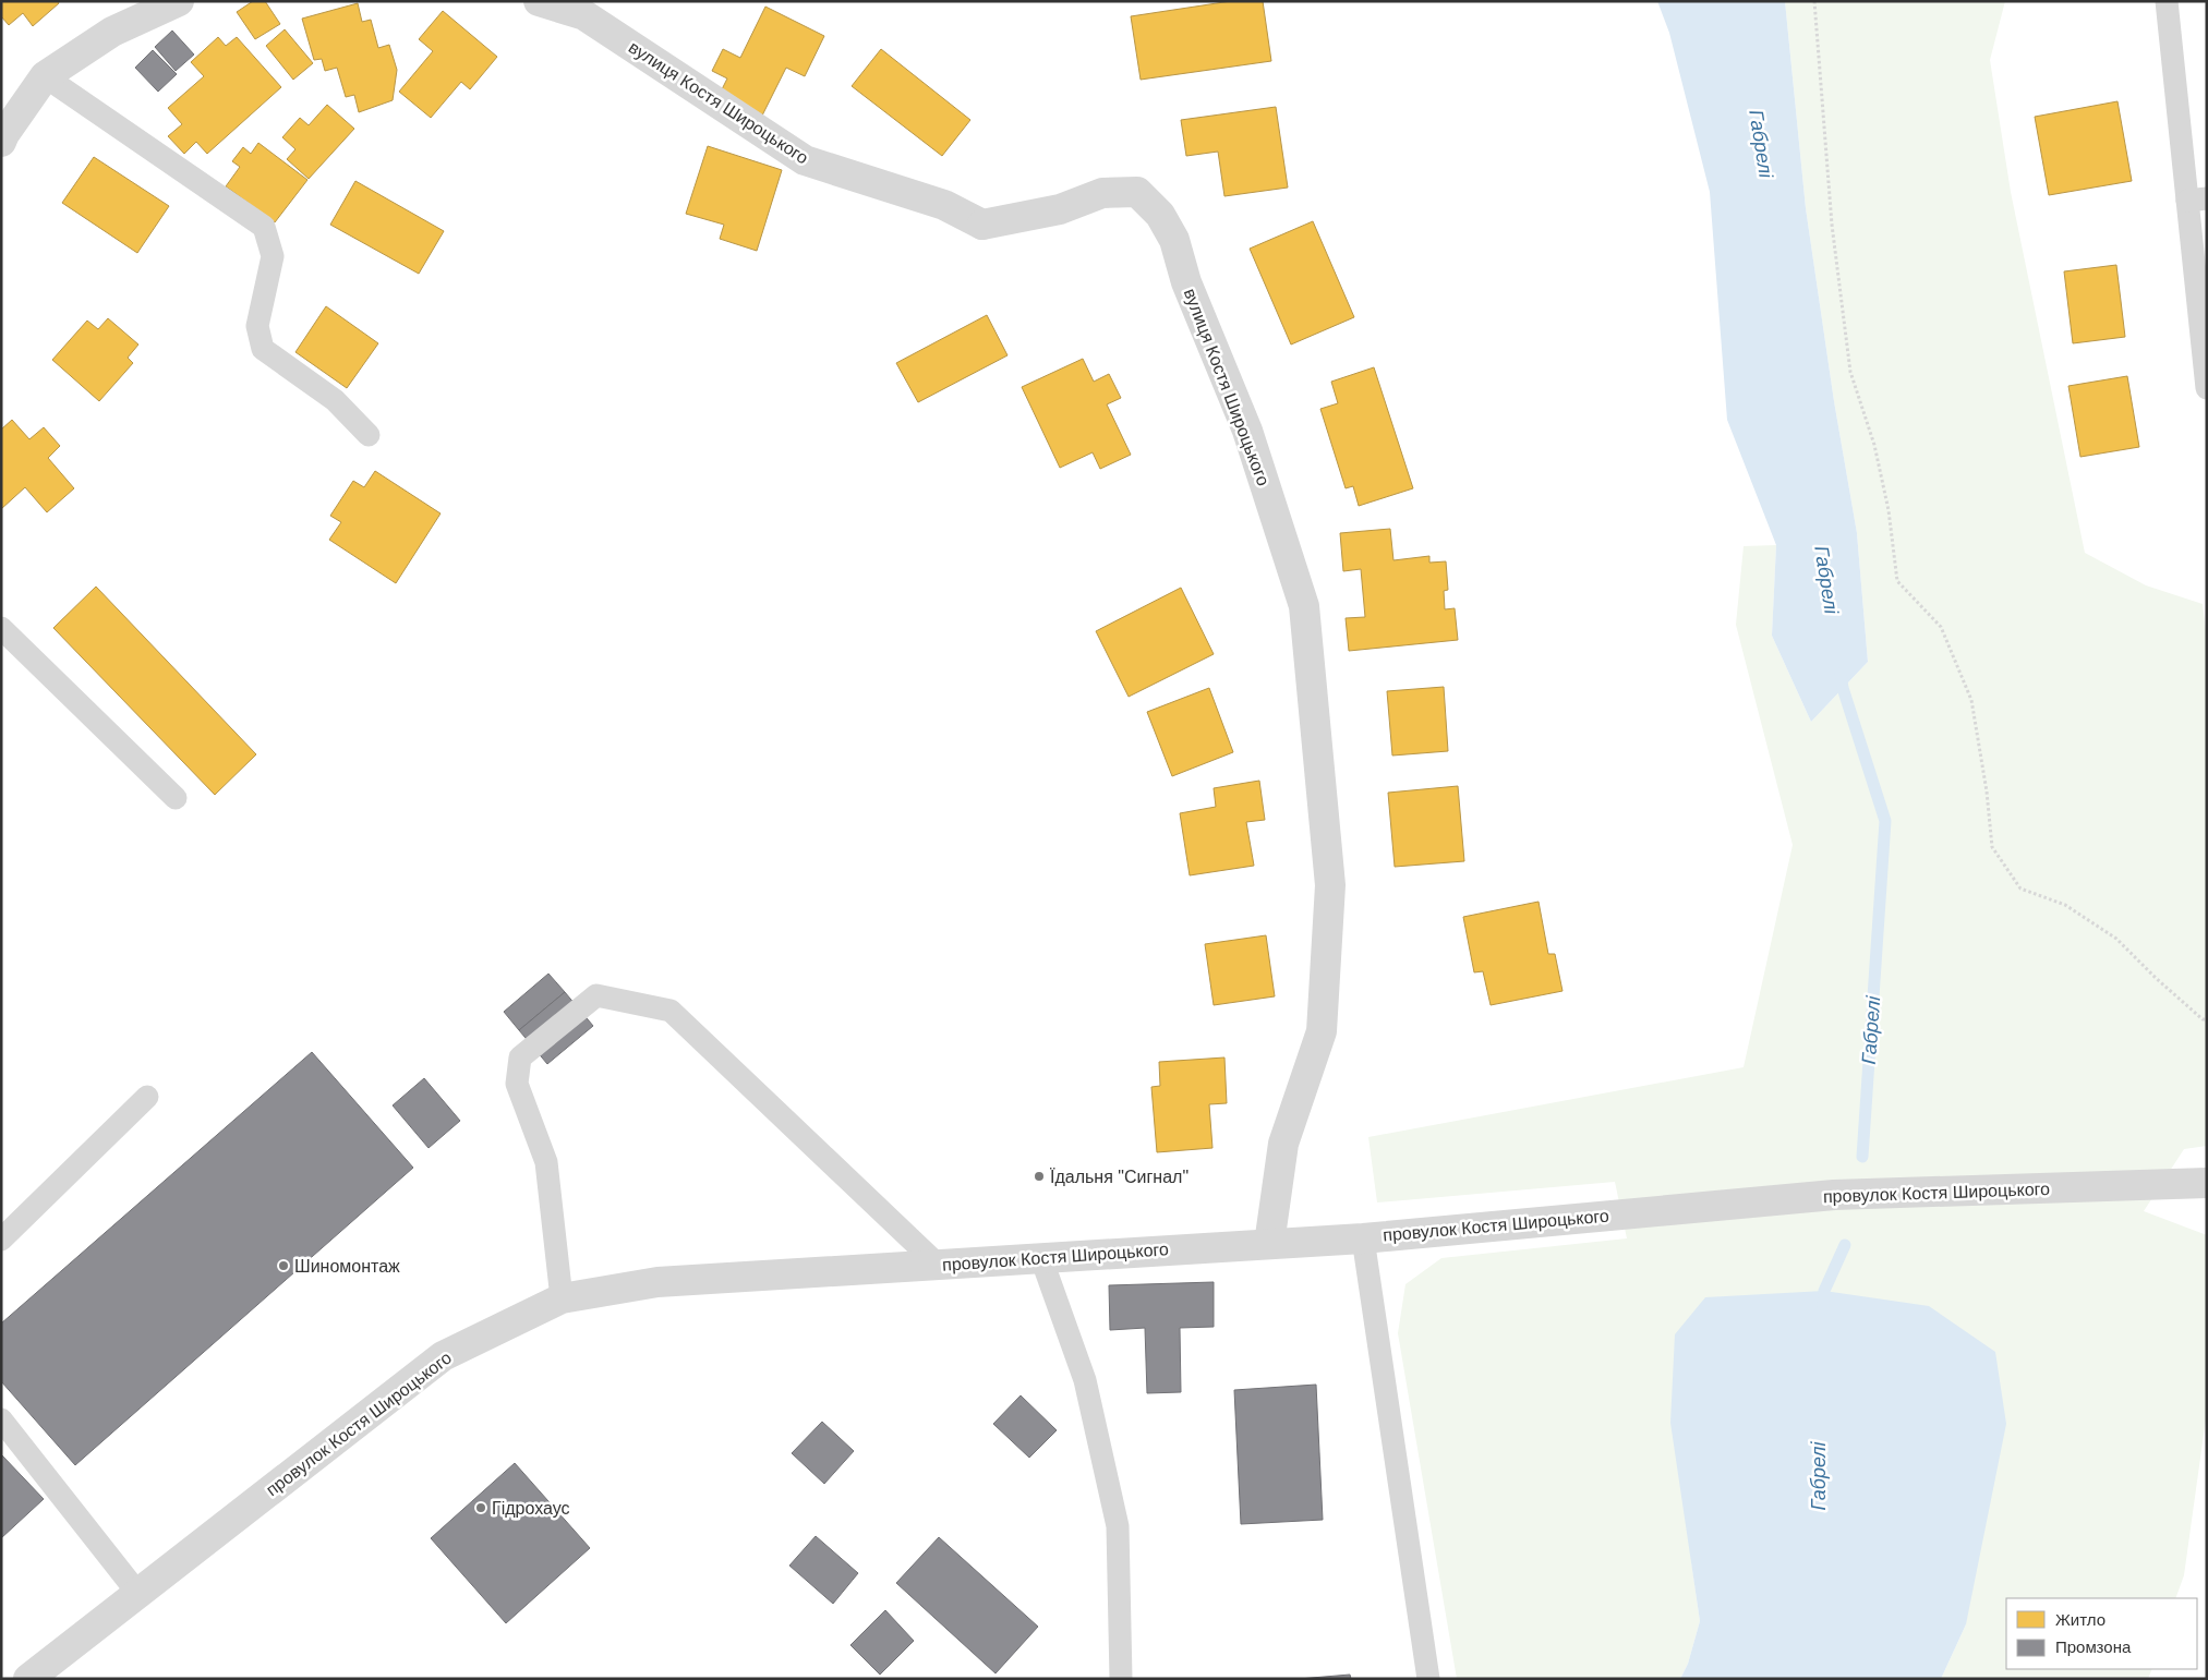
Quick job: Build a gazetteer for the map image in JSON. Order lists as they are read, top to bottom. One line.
{"streets":{"street":["вулиця Костя Широцького","провулок Костя Широцького"]},"crossings":[["вулиця Костя Широцького","провулок Костя Широцького"]],"water":["Габрелі"],"places":["Їдальня \"Сигнал\"","Шиномонтаж","Гідрохаус"],"legend":["Житло","Промзона"]}
